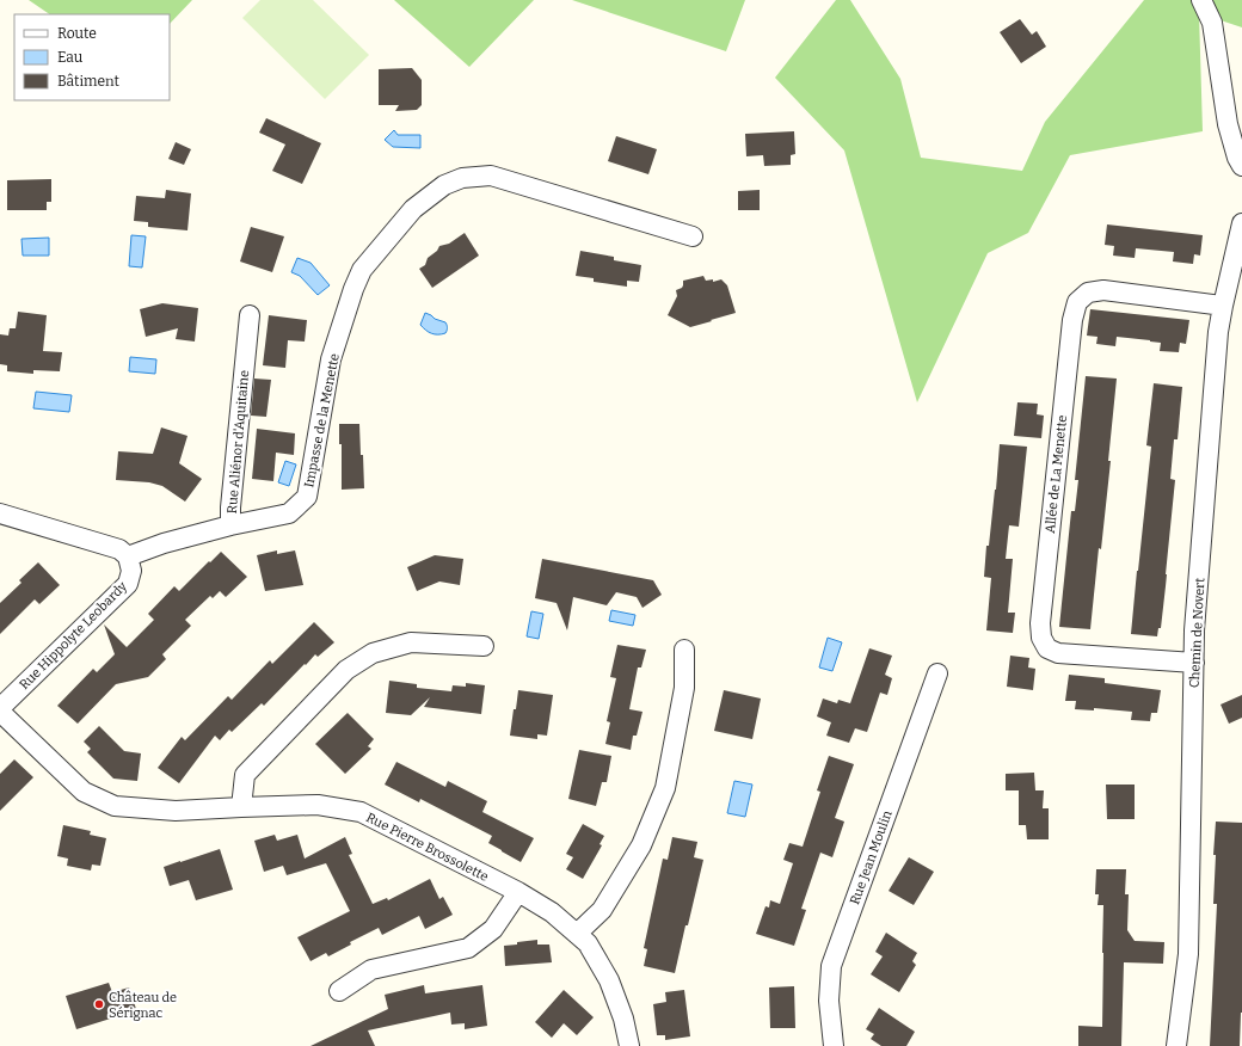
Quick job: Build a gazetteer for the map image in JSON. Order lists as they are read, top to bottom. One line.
{"streets":{"street":["Impasse de la Menette","Rue Aliénor d'Aquitaine","Allée de La Menette","Chemin de Novert","Rue Hippolyte Leobardy","Rue Pierre Brossolette","Rue Jean Moulin"]},"crossings":[["Impasse de la Menette","Rue Aliénor d'Aquitaine"],["Rue Aliénor d'Aquitaine","Rue Hippolyte Leobardy"],["Allée de La Menette","Chemin de Novert"],["Rue Hippolyte Leobardy","Rue Pierre Brossolette"]],"places":["Château de Sérignac"],"legend":["Route","Eau","Bâtiment"]}
